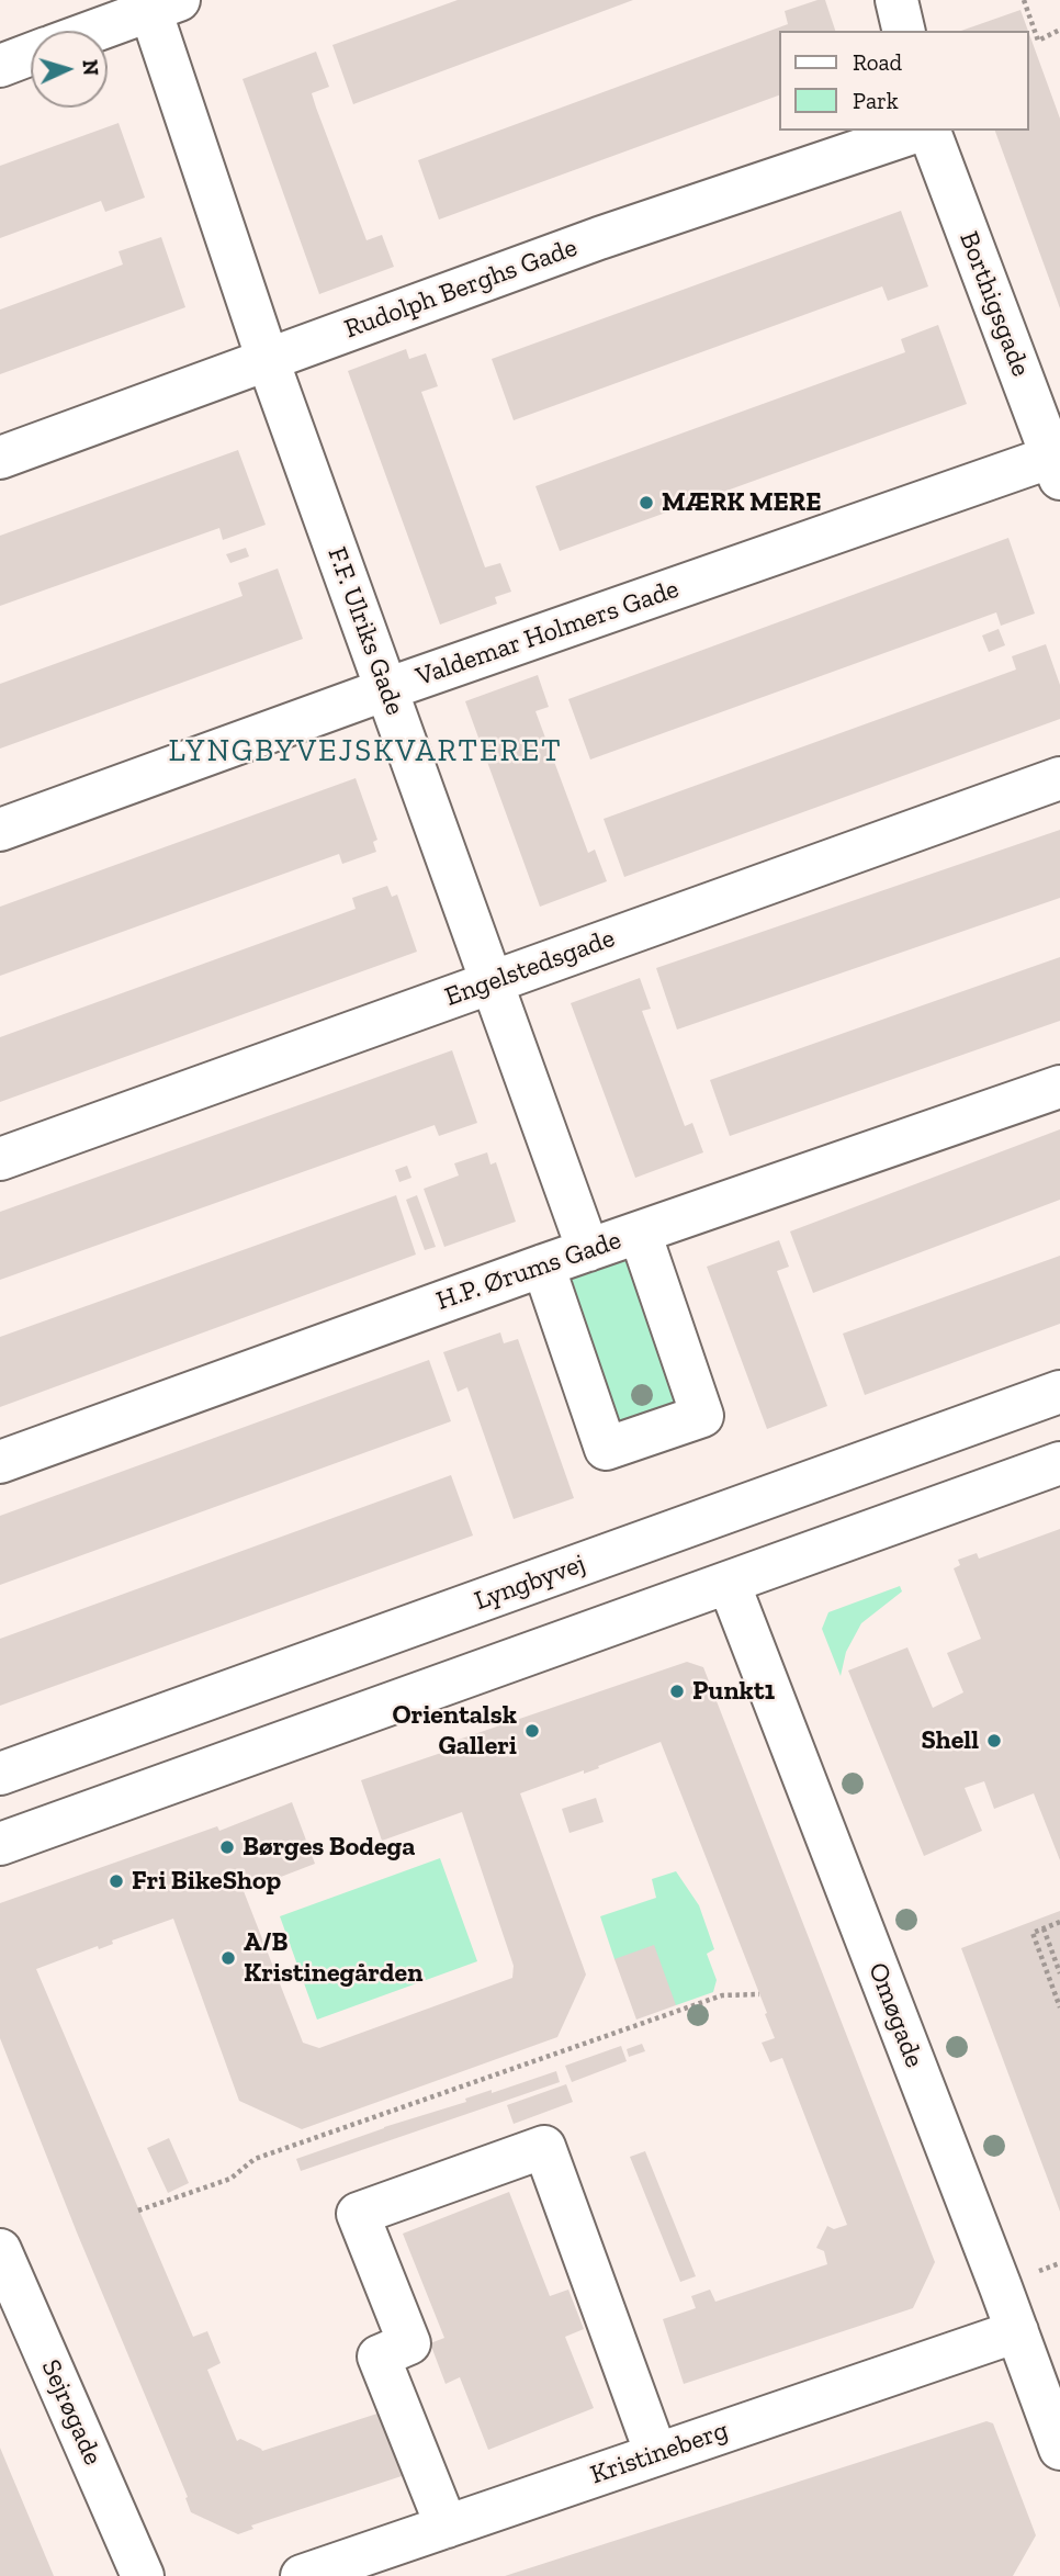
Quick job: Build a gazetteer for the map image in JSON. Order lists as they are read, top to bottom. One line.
{"streets":{"street":["Rudolph Berghs Gade","Borthigsgade","F.F. Ulriks Gade","Valdemar Holmers Gade","Engelstedsgade","H.P. Ørums Gade","Lyngbyvej","Omøgade","Sejrøgade","Kristineberg"]},"crossings":[["Rudolph Berghs Gade","F.F. Ulriks Gade"],["Borthigsgade","Valdemar Holmers Gade"],["F.F. Ulriks Gade","Valdemar Holmers Gade"],["F.F. Ulriks Gade","Engelstedsgade"],["F.F. Ulriks Gade","H.P. Ørums Gade"],["Omøgade","Kristineberg"]],"districts":["LYNGBYVEJSKVARTERET"],"places":["MÆRK MERE","Punkt1","Orientalsk Galleri","Shell","Børges Bodega","Fri BikeShop","A/B Kristinegården"],"legend":["Road","Park"],"north":"right"}
